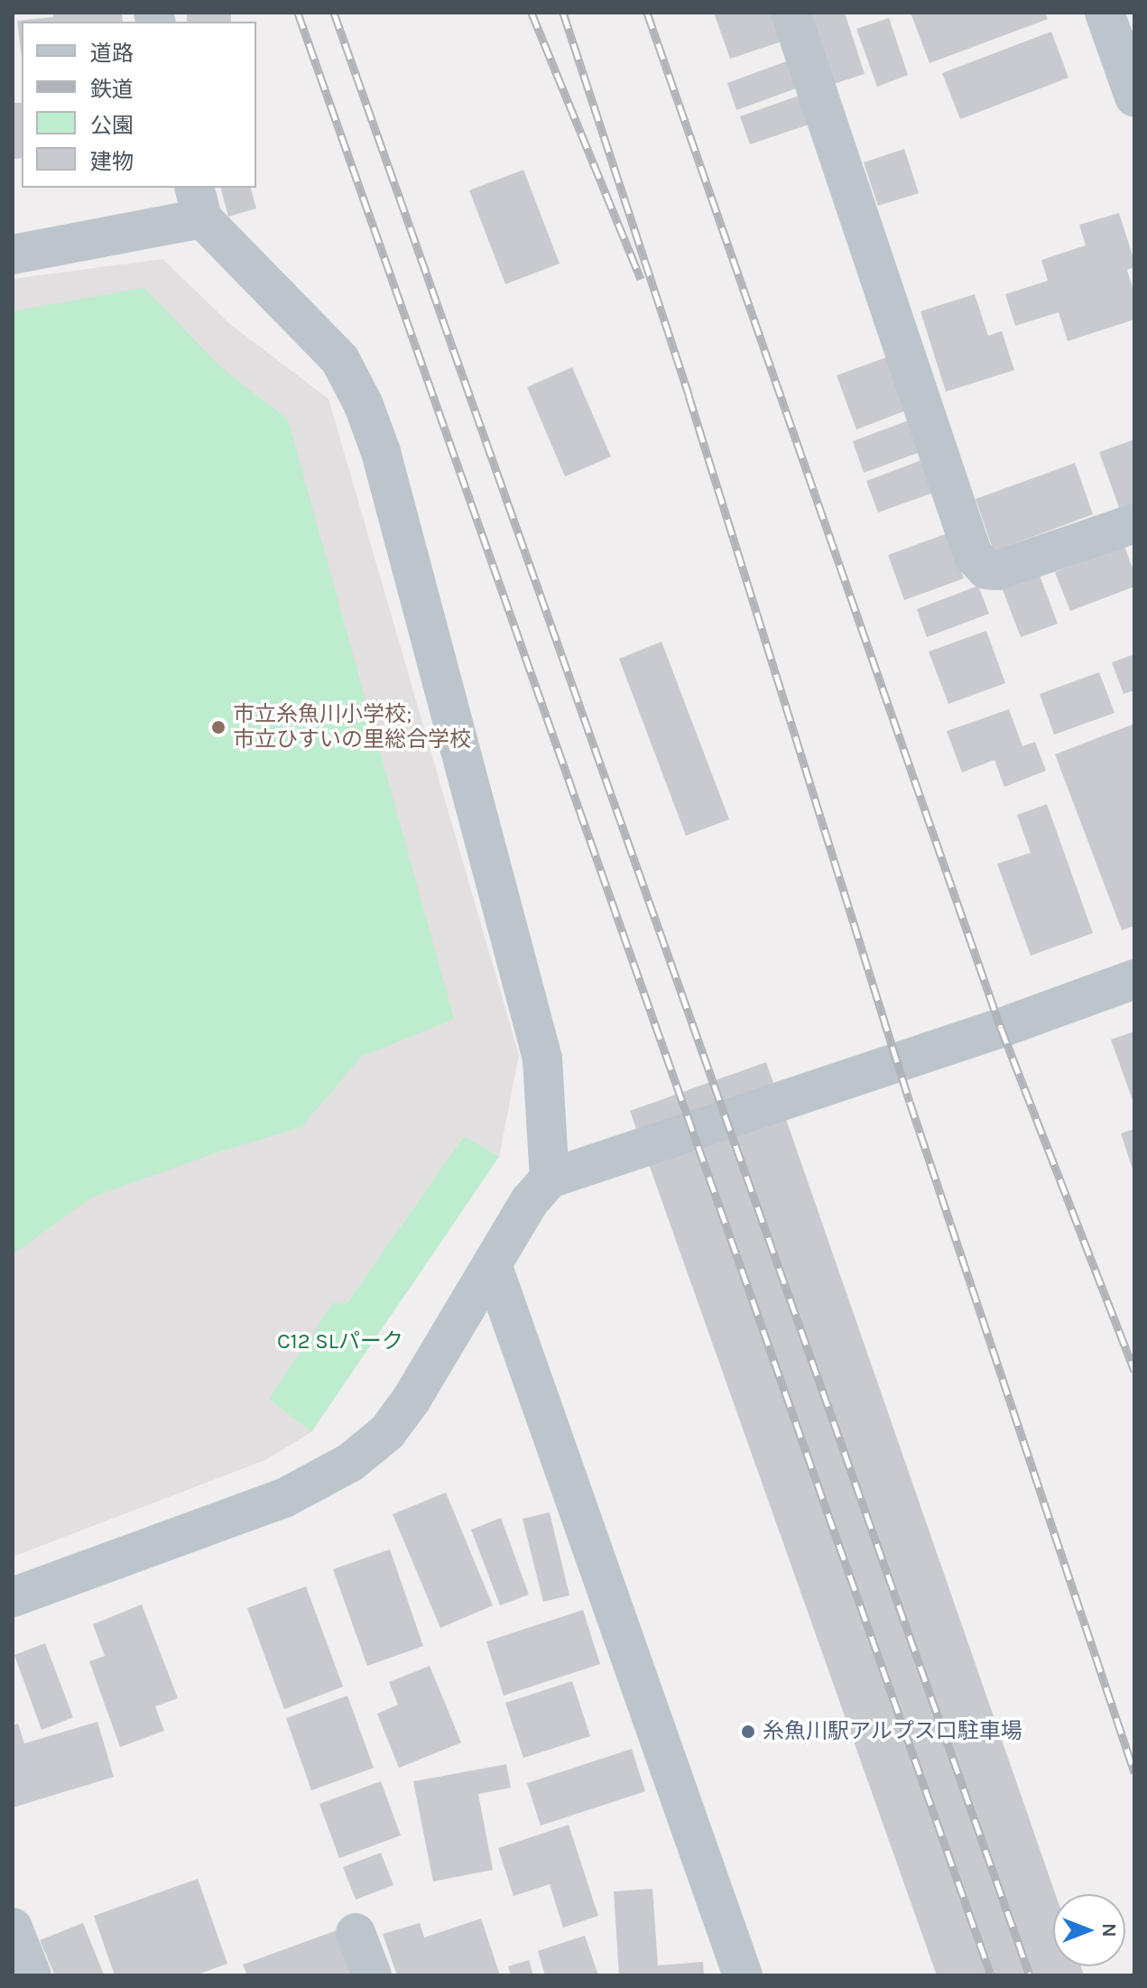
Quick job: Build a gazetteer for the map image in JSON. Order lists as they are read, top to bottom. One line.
{"parks":["C12 SLパーク"],"places":["市立糸魚川小学校; 市立ひすいの里総合学校","糸魚川駅アルプス口駐車場"],"legend":["道路","鉄道","公園","建物"],"north":"right"}
